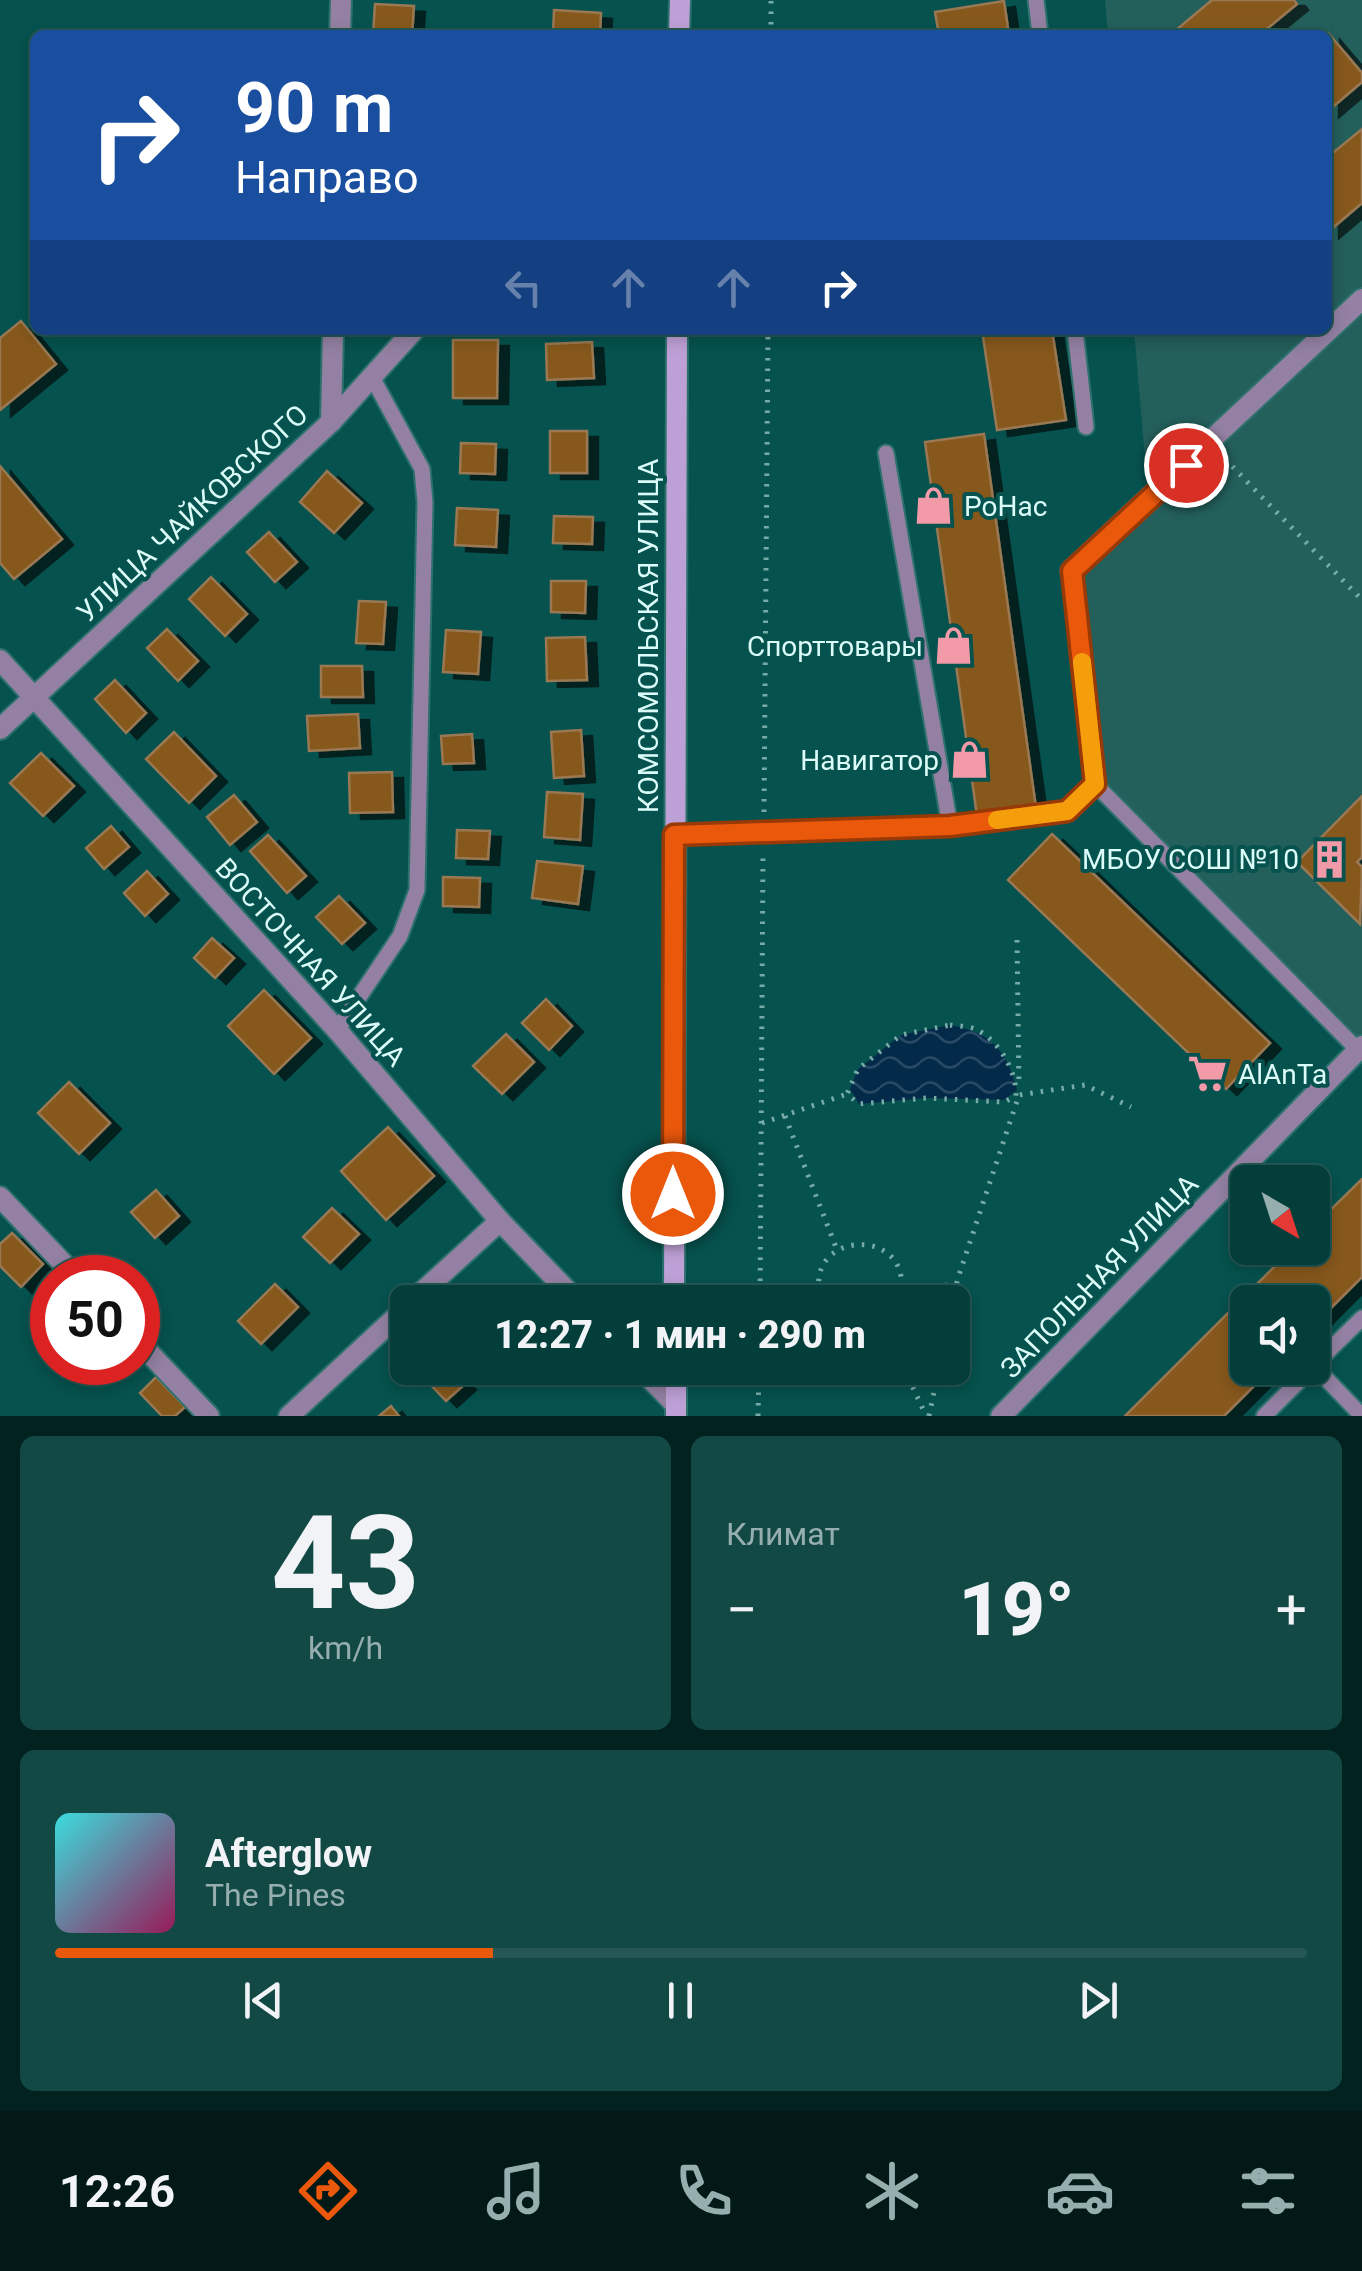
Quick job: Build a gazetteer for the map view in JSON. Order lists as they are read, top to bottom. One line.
{"streets":{"main road":["КОМСОМОЛЬСКАЯ УЛИЦА"],"street":["УЛИЦА ЧАЙКОВСКОГО","ВОСТОЧНАЯ УЛИЦА","ЗАПОЛЬНАЯ УЛИЦА"]},"crossings":[["УЛИЦА ЧАЙКОВСКОГО","ВОСТОЧНАЯ УЛИЦА"]],"places":{"shop":["РоНас","Спорттовары","Навигатор"],"building":["МБОУ СОШ №10"],"supermarket":["AlAnTa"]},"north":"bottom right","page":{"turn":["90 m","Направо"],"limit":"50","trip":"12:27 · 1 мин · 290 m","tile":[["43","km/h"],"Климат"],"heat":["−","19°","+"],"song":["Afterglow","The Pines"],"tabs":"12:26"}}
